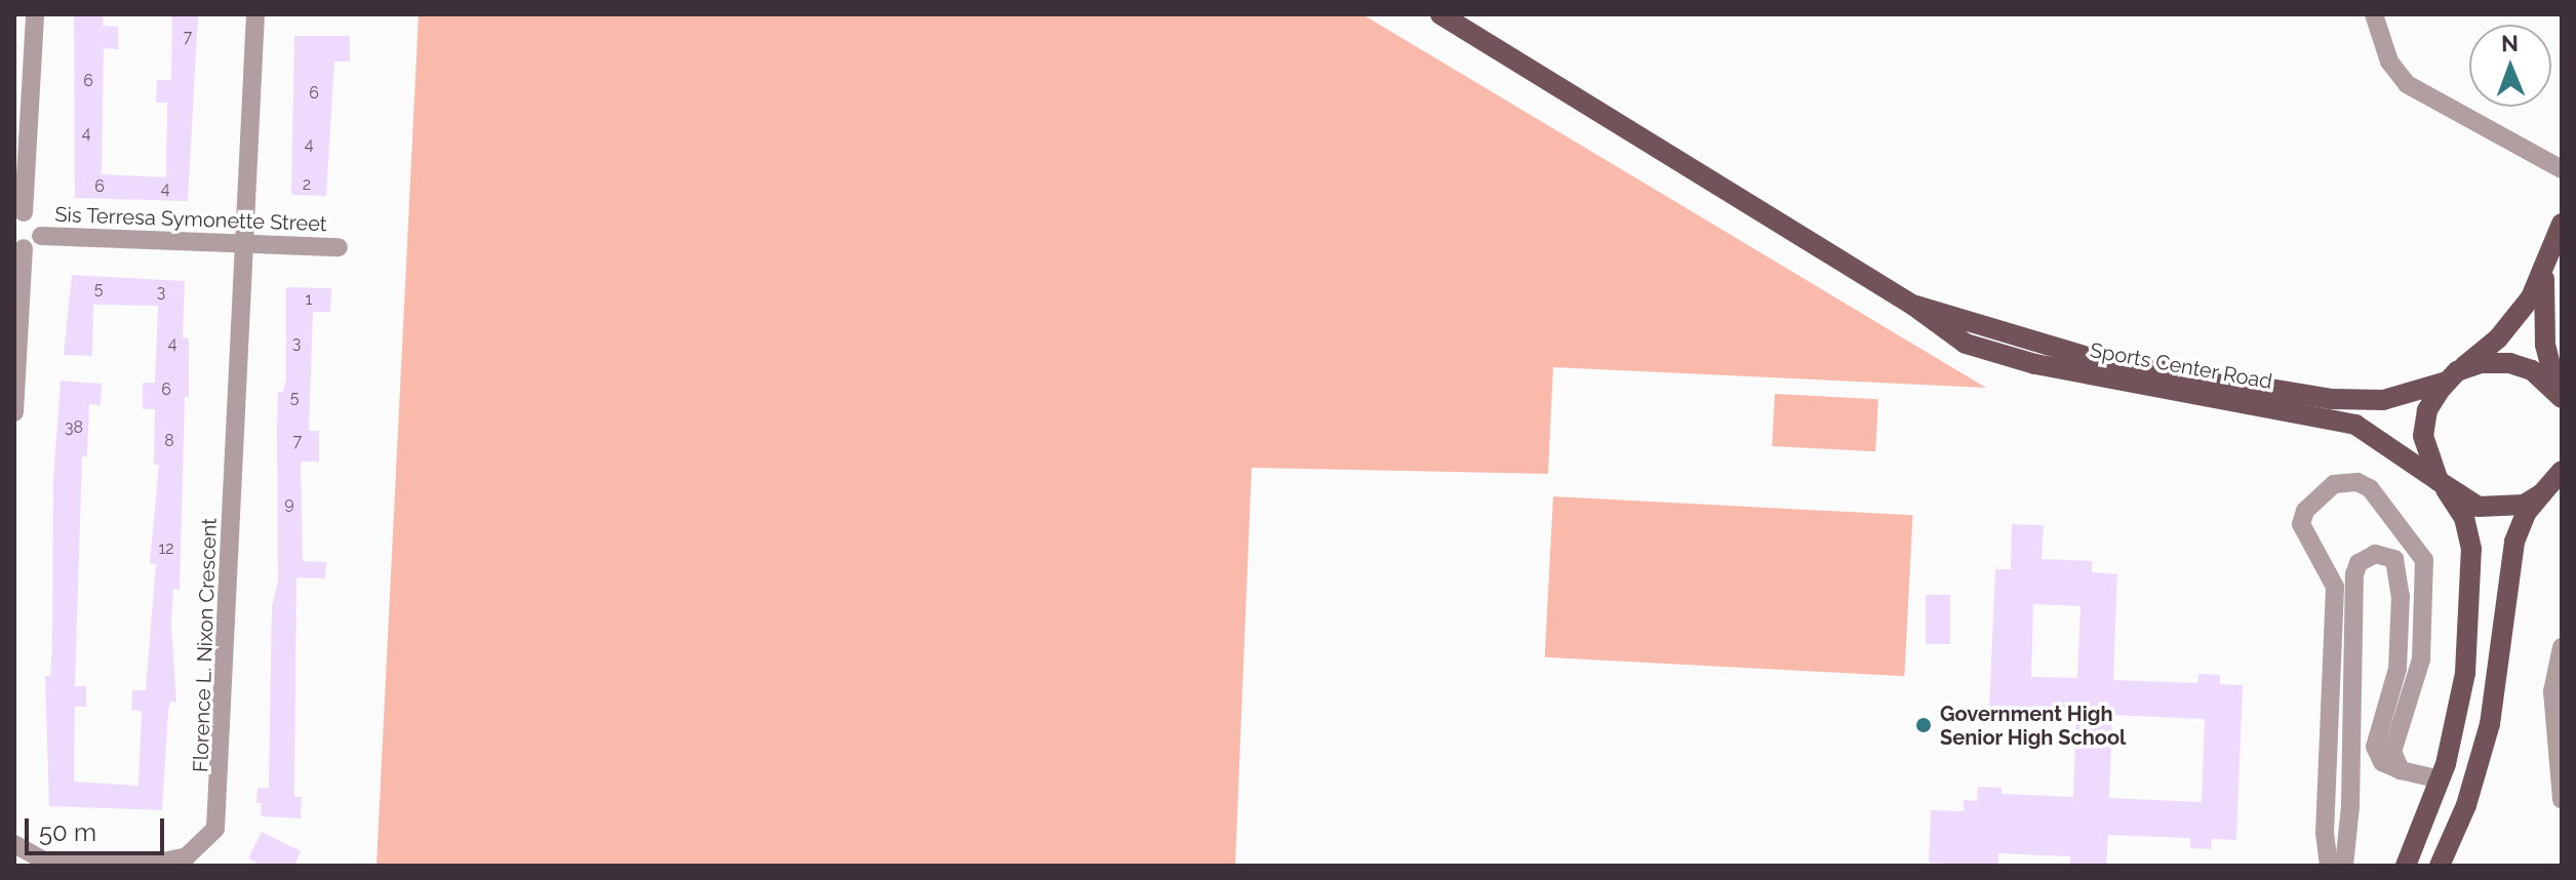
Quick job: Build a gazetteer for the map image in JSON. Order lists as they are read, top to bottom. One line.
{"streets":{"main road":["Sports Center Road"],"street":["Sis Terresa Symonette Street","Florence L. Nixon Crescent"]},"crossings":[["Sis Terresa Symonette Street","Florence L. Nixon Crescent"]],"places":["Government High Senior High School"],"house_numbers":["7","6","6","4","4","2","6","4","5","3","1","4","3","6","5","38","8","7","9","12"],"scale_bar":"50 m","north":"top"}
